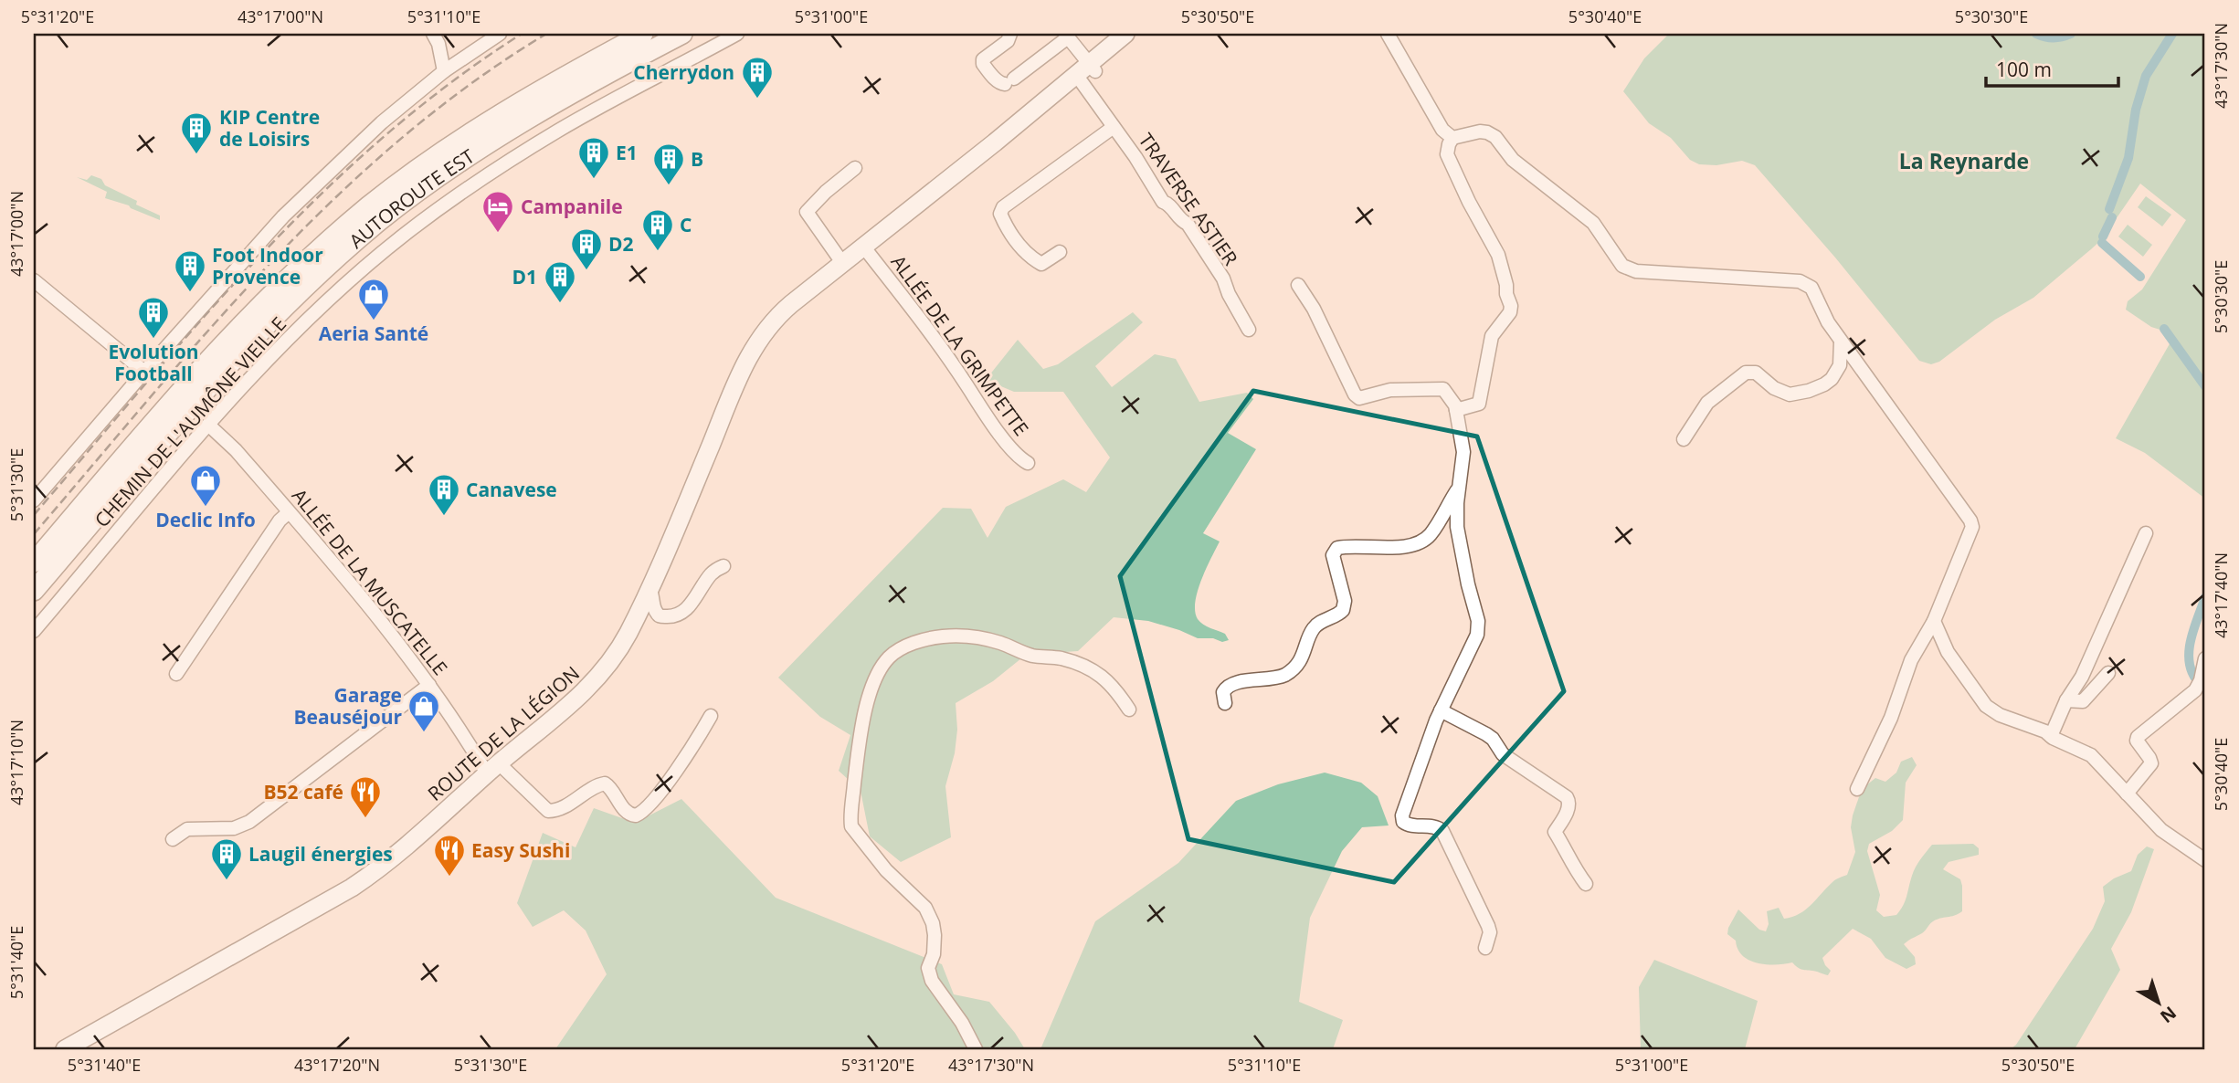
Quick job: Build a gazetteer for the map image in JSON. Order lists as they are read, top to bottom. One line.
{"streets":{"highway":["AUTOROUTE EST"],"main road":["ROUTE DE LA LÉGION"],"street":["TRAVERSE ASTIER","ALLÉE DE LA GRIMPETTE","CHEMIN DE L'AUMÔNE VIEILLE","ALLÉE DE LA MUSCATELLE"]},"crossings":[["TRAVERSE ASTIER","ROUTE DE LA LÉGION"],["ALLÉE DE LA GRIMPETTE","ROUTE DE LA LÉGION"],["CHEMIN DE L'AUMÔNE VIEILLE","ALLÉE DE LA MUSCATELLE"],["ALLÉE DE LA MUSCATELLE","ROUTE DE LA LÉGION"]],"districts":["La Reynarde"],"places":{"building":["Cherrydon","KIP Centre de Loisirs","E1","B","C","D2","Foot Indoor Provence","D1","Evolution Football","Canavese","Laugil énergies"],"hotel":["Campanile"],"shop":["Aeria Santé","Declic Info","Garage Beauséjour"],"restaurant":["B52 café","Easy Sushi"]},"scale_bar":"100 m","north":"bottom right","coordinates":["5°31'20\"E","43°17'00\"N","5°31'10\"E","5°31'00\"E","5°30'50\"E","5°30'40\"E","5°30'30\"E","43°17'30\"N","5°31'30\"E","43°17'40\"N","43°17'10\"N","5°31'40\"E","43°17'20\"N"]}
